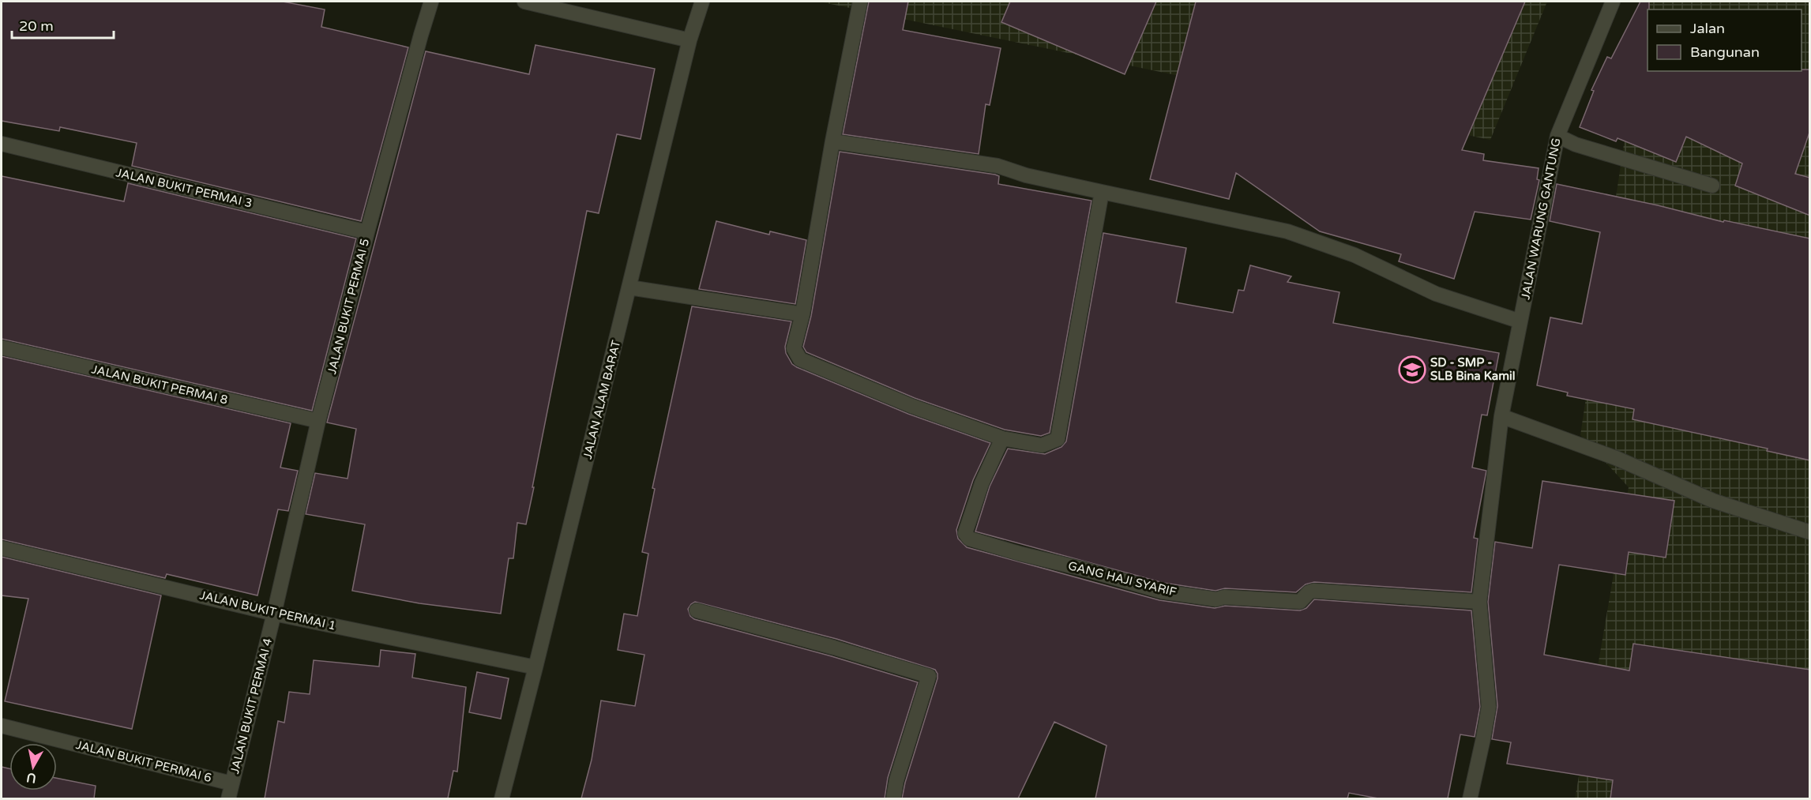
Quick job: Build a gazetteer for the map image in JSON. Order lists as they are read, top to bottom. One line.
{"streets":{"street":["JALAN BUKIT PERMAI 3","JALAN WARUNG GANTUNG","JALAN BUKIT PERMAI 5","JALAN BUKIT PERMAI 8","JALAN ALAM BARAT","GANG HAJI SYARIF","JALAN BUKIT PERMAI 1","JALAN BUKIT PERMAI 4","JALAN BUKIT PERMAI 6"]},"crossings":[["JALAN BUKIT PERMAI 3","JALAN BUKIT PERMAI 5"],["JALAN WARUNG GANTUNG","GANG HAJI SYARIF"],["JALAN BUKIT PERMAI 5","JALAN BUKIT PERMAI 8"],["JALAN BUKIT PERMAI 5","JALAN BUKIT PERMAI 1"],["JALAN BUKIT PERMAI 5","JALAN BUKIT PERMAI 4"],["JALAN ALAM BARAT","JALAN BUKIT PERMAI 1"],["JALAN BUKIT PERMAI 1","JALAN BUKIT PERMAI 4"],["JALAN BUKIT PERMAI 4","JALAN BUKIT PERMAI 6"]],"places":{"school or university":["SD - SMP - SLB Bina Kamil"]},"legend":["Jalan","Bangunan"],"scale_bar":"20 m","north":"bottom"}
